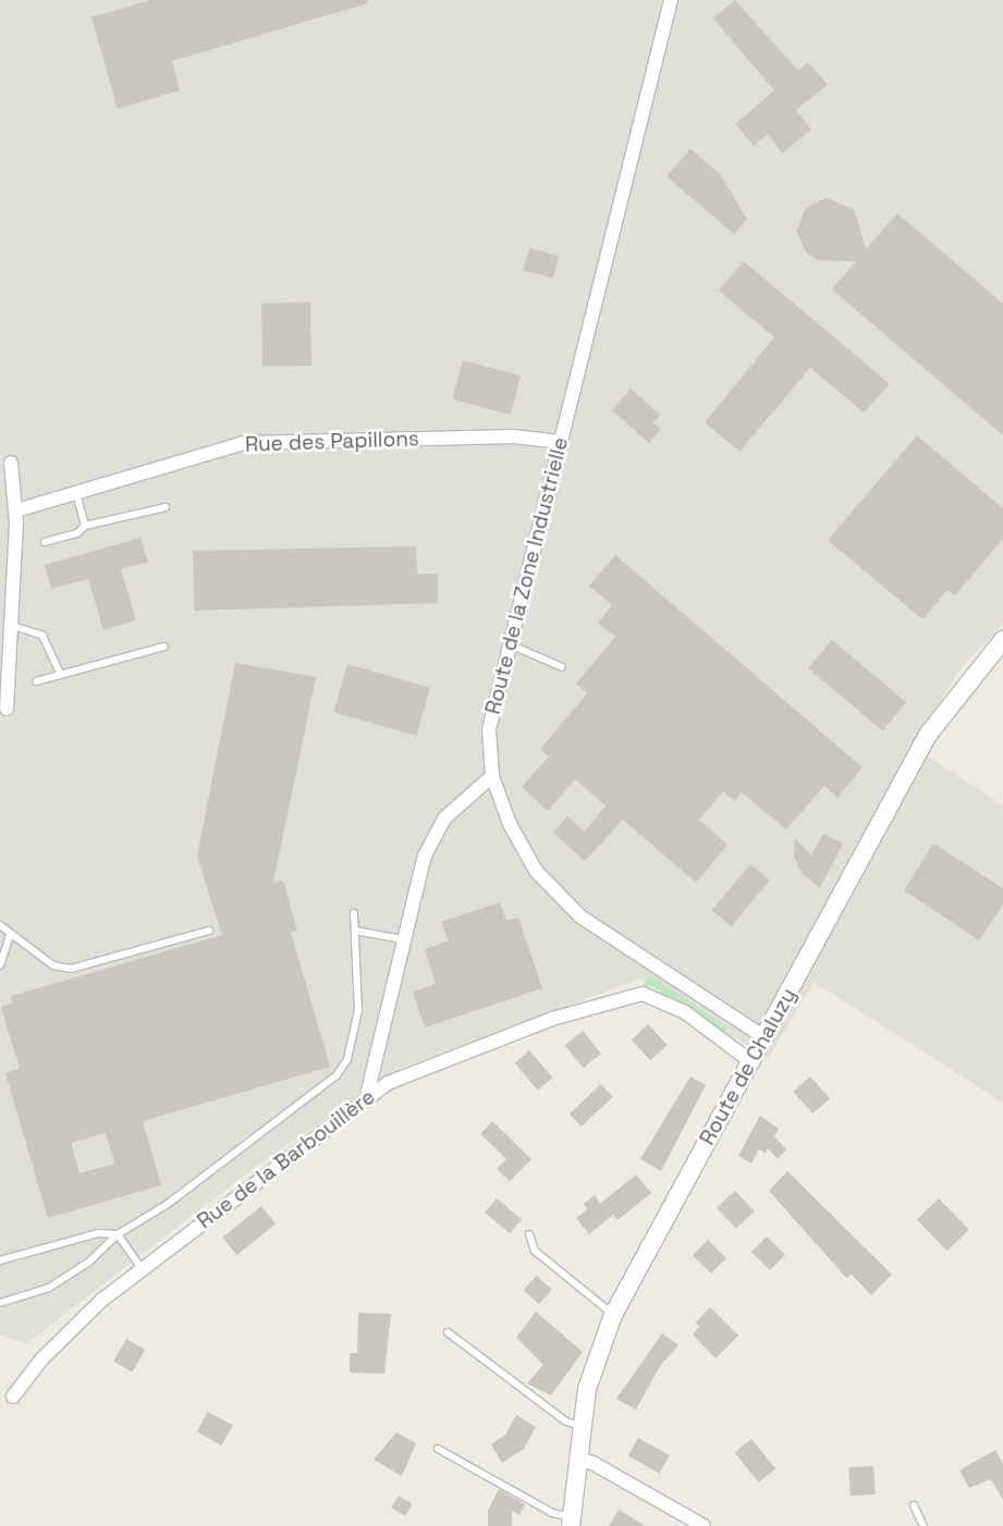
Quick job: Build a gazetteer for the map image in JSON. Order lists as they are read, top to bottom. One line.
{"streets":{"street":["Rue des Papillons","Route de la Zone Industrielle","Route de Chaluzy","Rue de la Barbouillère"]},"crossings":[["Rue des Papillons","Route de la Zone Industrielle"],["Route de la Zone Industrielle","Route de Chaluzy"],["Route de Chaluzy","Rue de la Barbouillère"]]}
